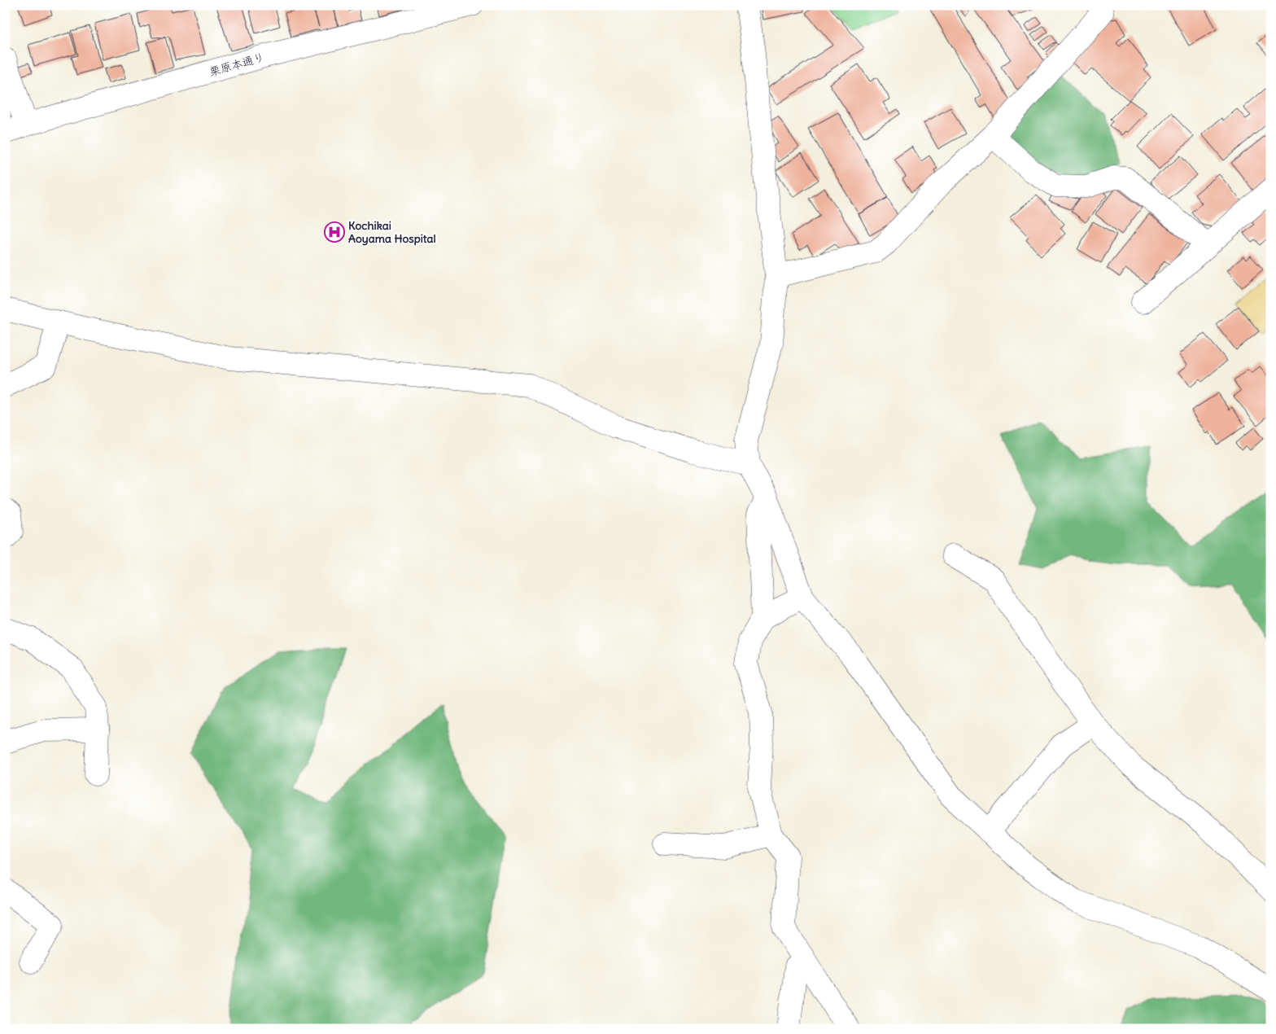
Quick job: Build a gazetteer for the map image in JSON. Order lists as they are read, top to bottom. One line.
{"streets":{"street":["栗原本通り"]},"places":{"hospital":["Kochikai Aoyama Hospital"]}}
